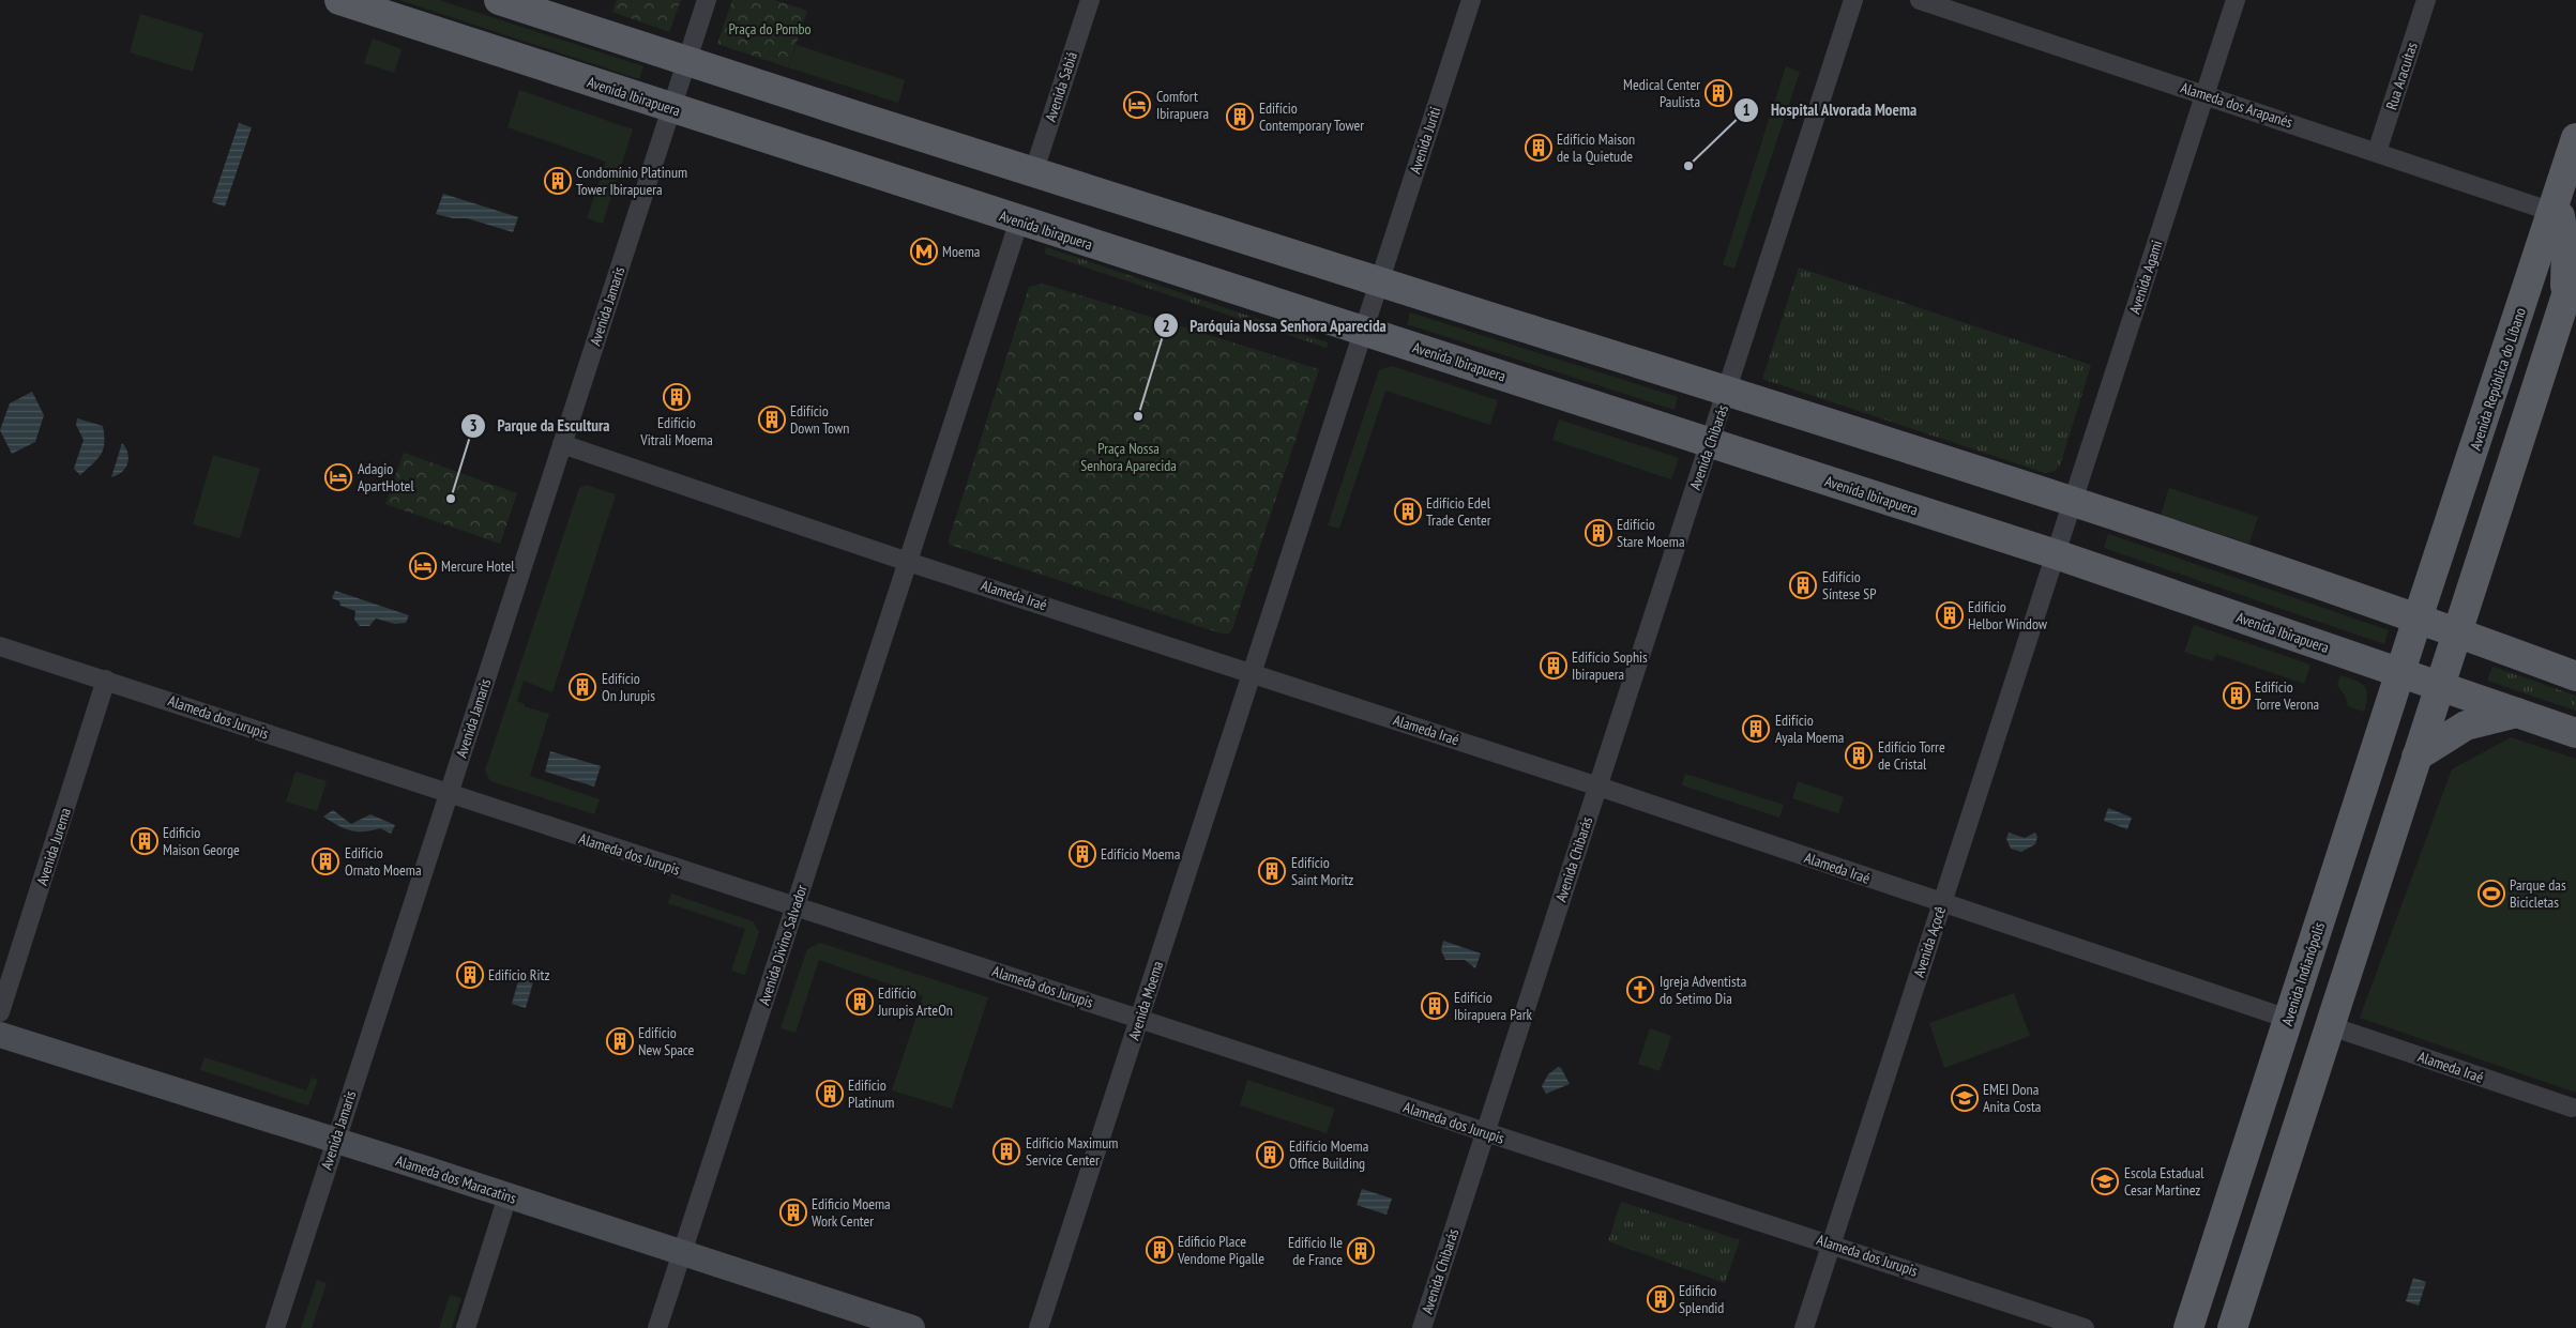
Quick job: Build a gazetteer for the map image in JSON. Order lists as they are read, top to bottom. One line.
{"streets":{"main road":["Avenida Ibirapuera","Avenida República do Líbano","Avenida Indianópolis","Alameda dos Maracatins"],"street":["Rua Aracuítas","Avenida Sabiá","Alameda dos Arapanés","Avenida Juriti","Avenida Agami","Avenida Jamaris","Avenida Chibarás","Alameda Iraé","Alameda dos Jurupis","Avenida Jurema","Avenida Açocê","Avenida Divino Salvador","Avenida Moema"]},"crossings":[["Rua Aracuítas","Alameda dos Arapanés"],["Avenida Ibirapuera","Avenida Agami"],["Avenida Ibirapuera","Avenida Jamaris"],["Avenida Ibirapuera","Avenida Chibarás"],["Avenida Ibirapuera","Avenida Açocê"],["Avenida Ibirapuera","Avenida Indianópolis"],["Alameda dos Arapanés","Avenida Agami"],["Alameda dos Arapanés","Avenida República do Líbano"],["Avenida Agami","Avenida Açocê"],["Avenida Jamaris","Alameda Iraé"],["Avenida Jamaris","Alameda dos Jurupis"],["Avenida Jamaris","Alameda dos Maracatins"],["Avenida República do Líbano","Avenida Indianópolis"],["Avenida Chibarás","Alameda Iraé"],["Avenida Chibarás","Alameda dos Jurupis"],["Alameda Iraé","Avenida Açocê"],["Alameda Iraé","Avenida Divino Salvador"],["Alameda Iraé","Avenida Indianópolis"],["Alameda Iraé","Avenida Moema"],["Alameda dos Jurupis","Avenida Jurema"],["Alameda dos Jurupis","Avenida Açocê"],["Alameda dos Jurupis","Avenida Divino Salvador"],["Alameda dos Jurupis","Avenida Moema"],["Avenida Divino Salvador","Alameda dos Maracatins"]],"parks":["Praça do Pombo","Praça Nossa Senhora Aparecida"],"places":{"building":["Medical Center Paulista","Edifício Contemporary Tower","Edifício Maison de la Quietude","Condomínio Platinum Tower Ibirapuera","Edifício Vitrali Moema","Edifício Down Town","Edifício Edel Trade Center","Edifício Stare Moema","Edifício Síntese SP","Edifício Helbor Window","Edifício Sophis Ibirapuera","Edifício On Jurupis","Edifício Torre Verona","Edifício Ayala Moema","Edifício Torre de Cristal","Edificio Maison George","Edifício Moema","Edifício Ornato Moema","Edifício Saint Moritz","Edifício Ritz","Edifício Jurupis ArteOn","Edifício Ibirapuera Park","Edifício New Space","Edifício Platinum","Edifício Maximum Service Center","Edifício Moema Office Building","Edificio Moema Work Center","Edificio Place Vendome Pigalle","Edifício Ile de France","Edificio Splendid"],"hotel":["Comfort Ibirapuera","Adagio ApartHotel","Mercure Hotel"],"other":["Hospital Alvorada Moema","Paróquia Nossa Senhora Aparecida","Parque da Escultura"],"metro station":["Moema"],"sports":["Parque das Bicicletas"],"church":["Igreja Adventista do Setimo Dia"],"school or university":["EMEI Dona Anita Costa","Escola Estadual Cesar Martinez"]}}
